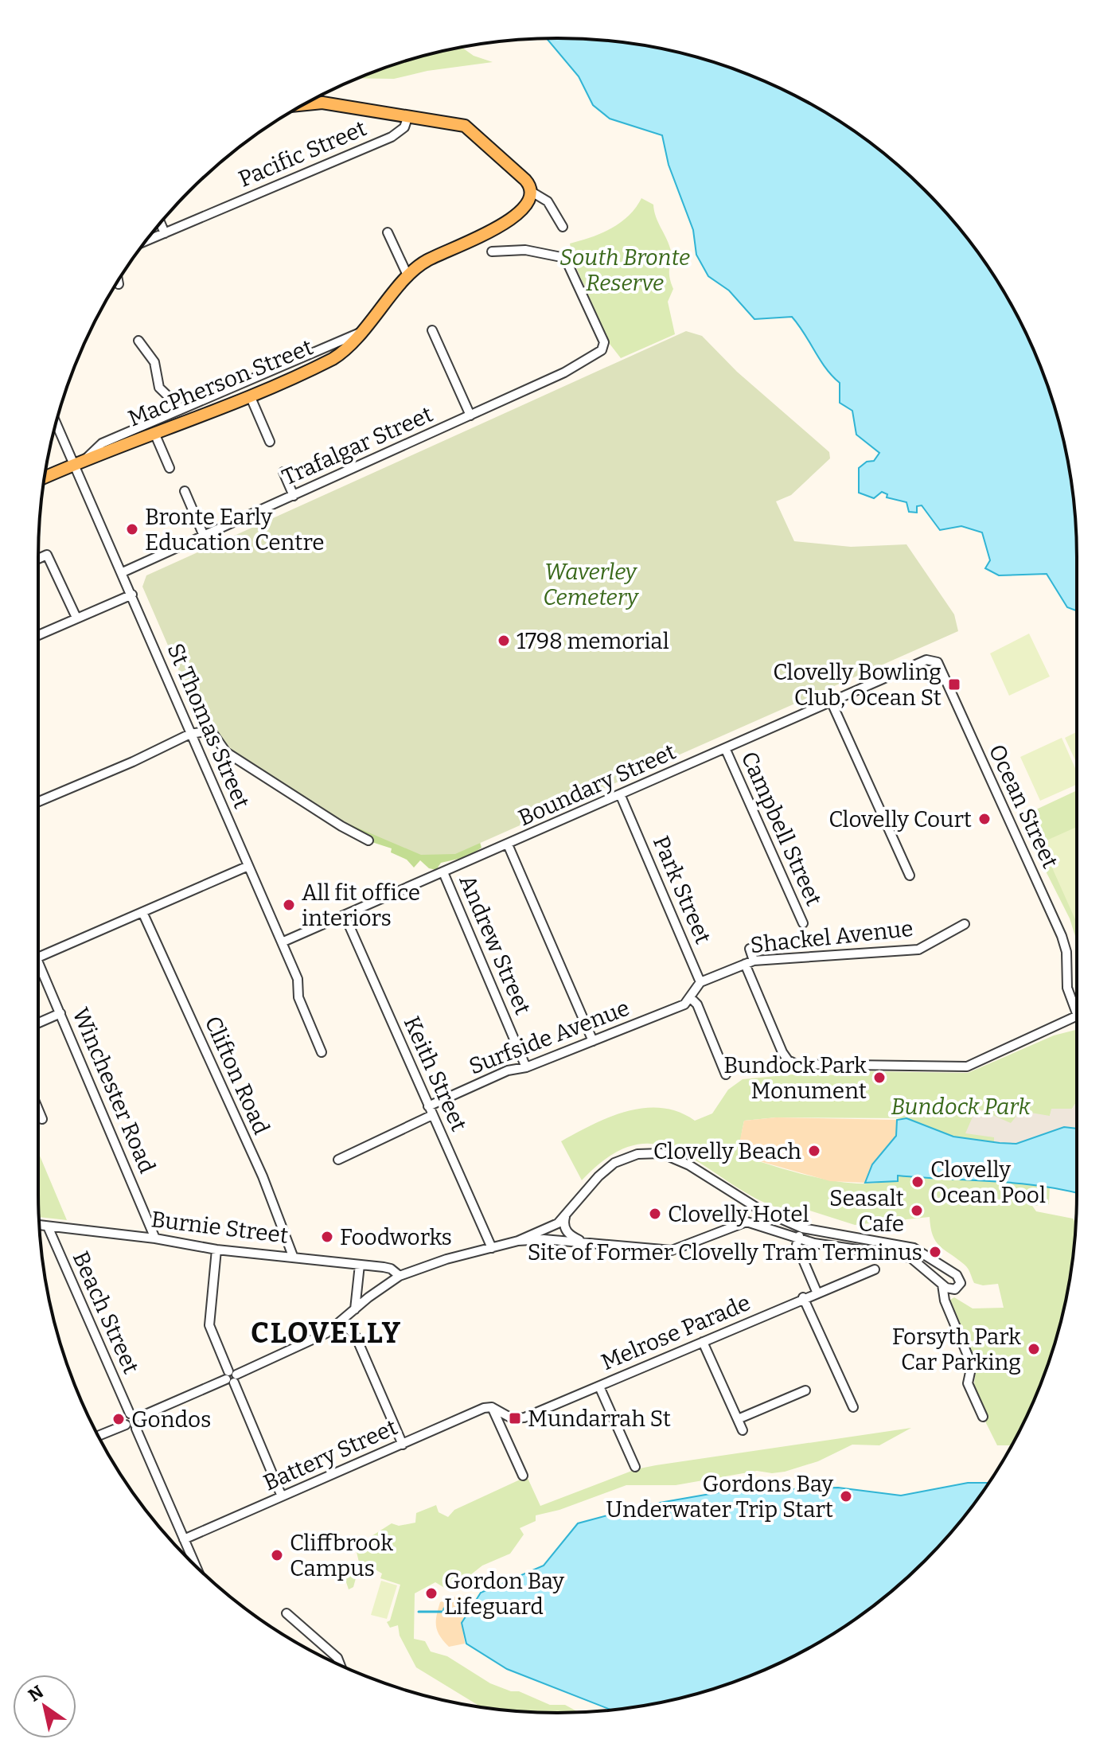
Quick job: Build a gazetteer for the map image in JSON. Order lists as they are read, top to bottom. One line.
{"streets":{"main road":["MacPherson Street"],"street":["Pacific Street","Trafalgar Street","St Thomas Street","Boundary Street","Ocean Street","Campbell Street","Park Street","Shackel Avenue","Andrew Street","Surfside Avenue","Keith Street","Clifton Road","Winchester Road","Burnie Street","Beach Street","Melrose Parade","Battery Street"]},"crossings":[["MacPherson Street","St Thomas Street"],["Trafalgar Street","St Thomas Street"],["St Thomas Street","Boundary Street"],["Boundary Street","Ocean Street"],["Boundary Street","Campbell Street"],["Boundary Street","Park Street"],["Boundary Street","Andrew Street"],["Boundary Street","Keith Street"],["Ocean Street","Shackel Avenue"],["Park Street","Shackel Avenue"],["Andrew Street","Surfside Avenue"],["Surfside Avenue","Keith Street"],["Clifton Road","Burnie Street"],["Winchester Road","Burnie Street"],["Burnie Street","Beach Street"],["Melrose Parade","Battery Street"]],"districts":["CLOVELLY"],"parks":["South Bronte Reserve","Waverley Cemetery","Bundock Park"],"places":{"other":["Bronte Early Education Centre","1798 memorial","Clovelly Court","All fit office interiors","Bundock Park Monument","Clovelly Beach","Clovelly Ocean Pool","Seasalt Cafe","Clovelly Hotel","Foodworks","Site of Former Clovelly Tram Terminus","Forsyth Park Car Parking","Gondos","Gordons Bay Underwater Trip Start","Cliffbrook Campus","Gordon Bay Lifeguard"],"transit":["Clovelly Bowling Club, Ocean St","Mundarrah St"]},"north":"top left"}
